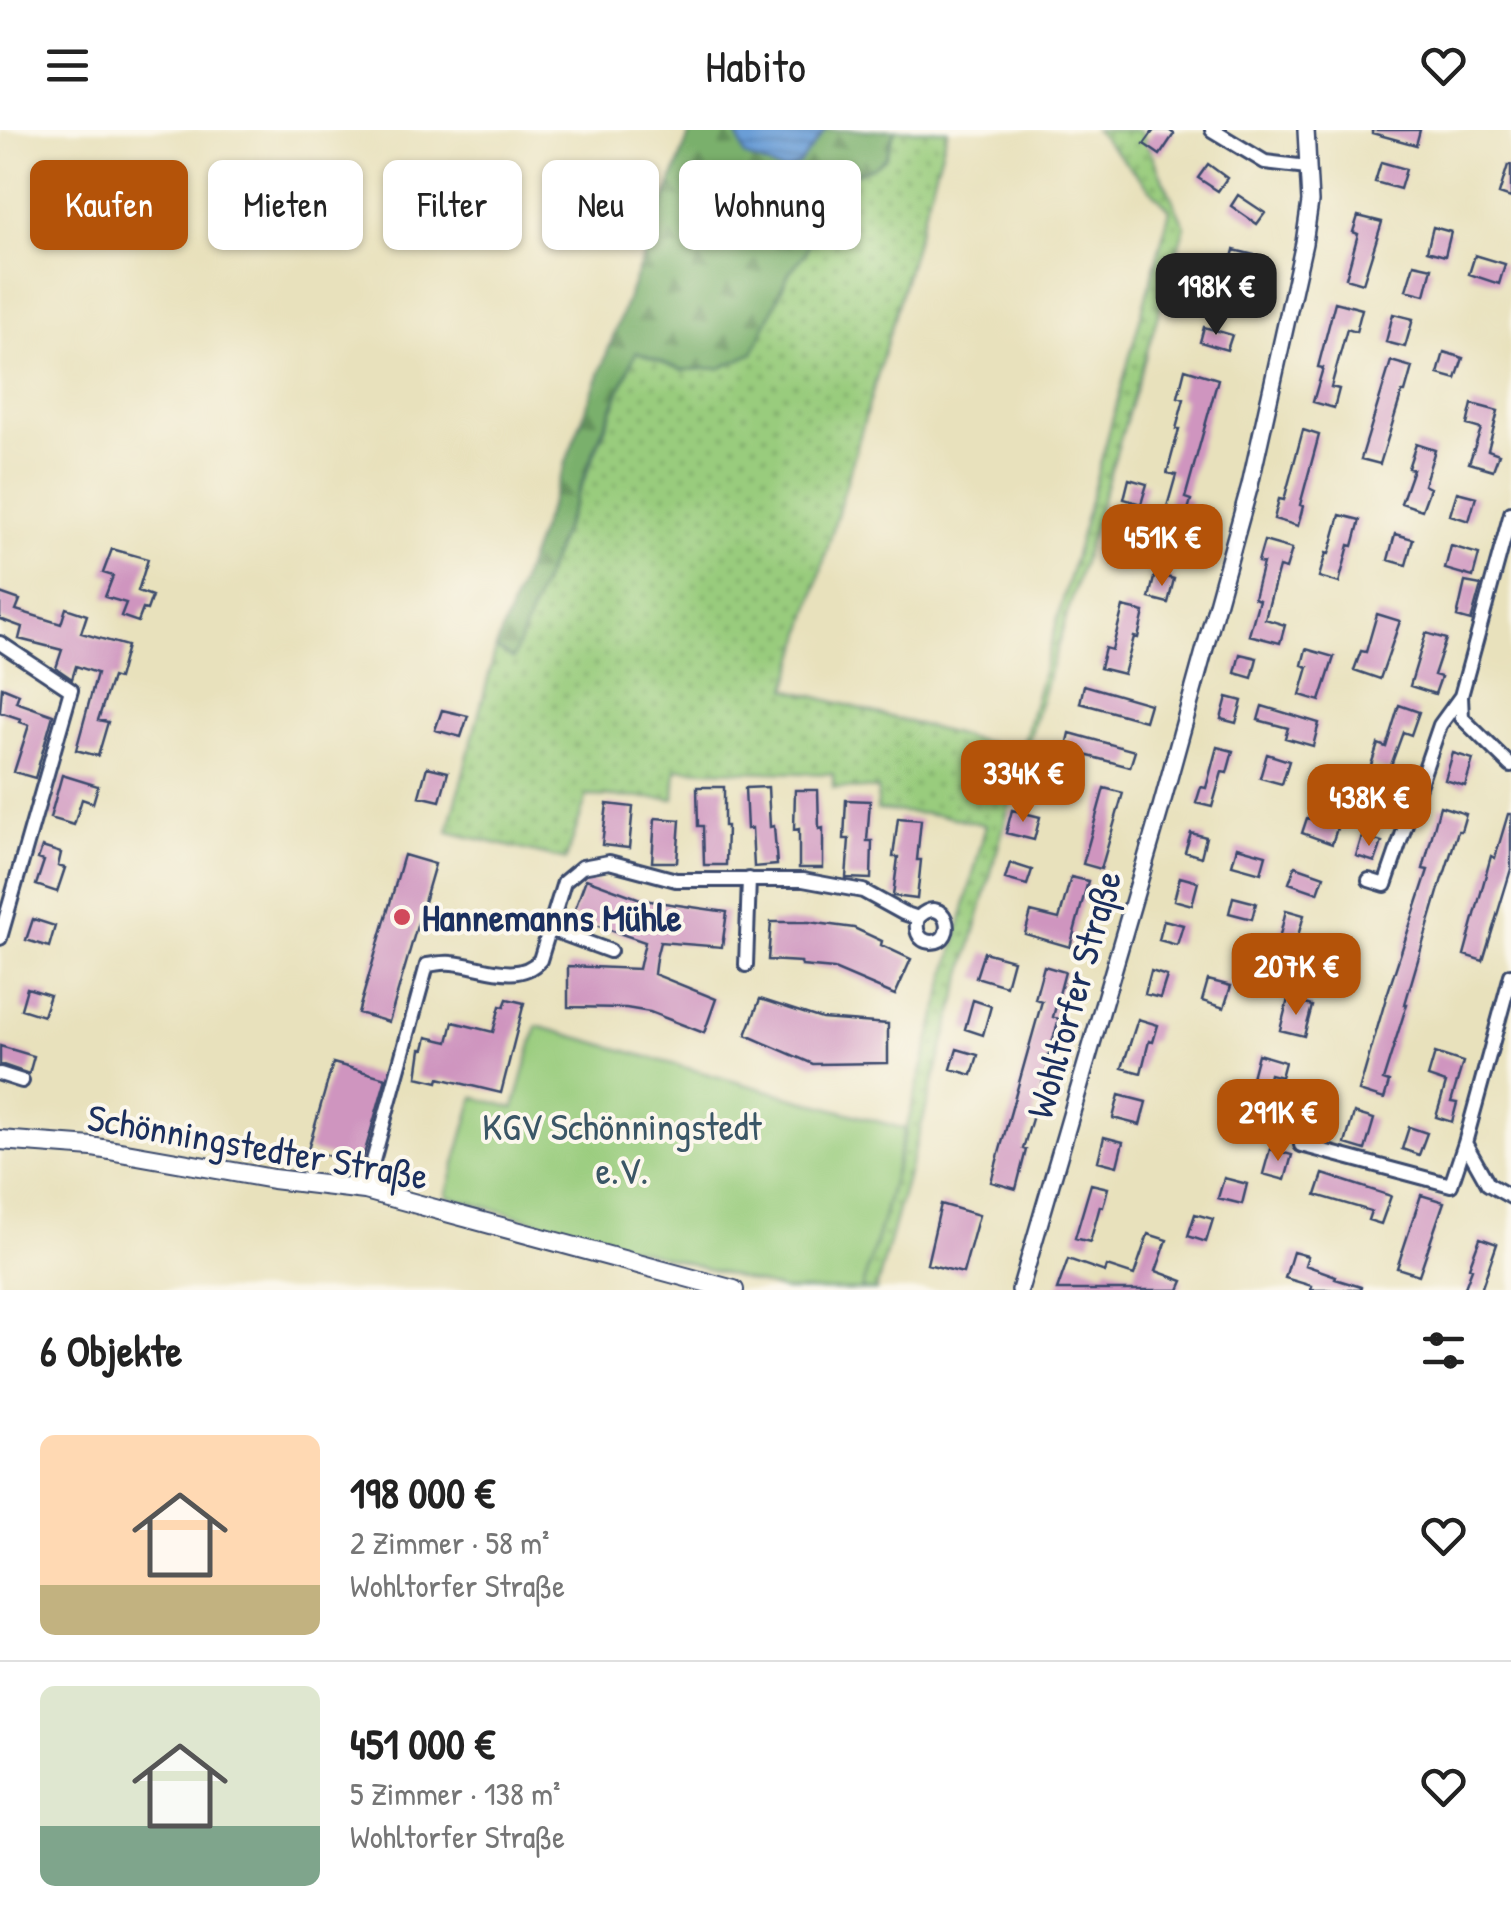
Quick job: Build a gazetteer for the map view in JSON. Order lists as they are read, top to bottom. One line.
{"streets":{"main road":["Schönningstedter Straße"],"street":["Wohltorfer Straße"]},"parks":["KGV Schönningstedt e.V."],"places":["Hannemanns Mühle"],"page":{"header":"Habito","chip":["Kaufen","Mieten","Filter","Neu","Wohnung"],"price":["198K €","451K €","334K €","438K €","207K €","291K €"],"heading":"6 Objekte","list":[{"name":"198 000 €","note":"2 Zimmer · 58 m² · Wohltorfer Straße"},{"name":"451 000 €","note":"5 Zimmer · 138 m² · Wohltorfer Straße"}]}}
